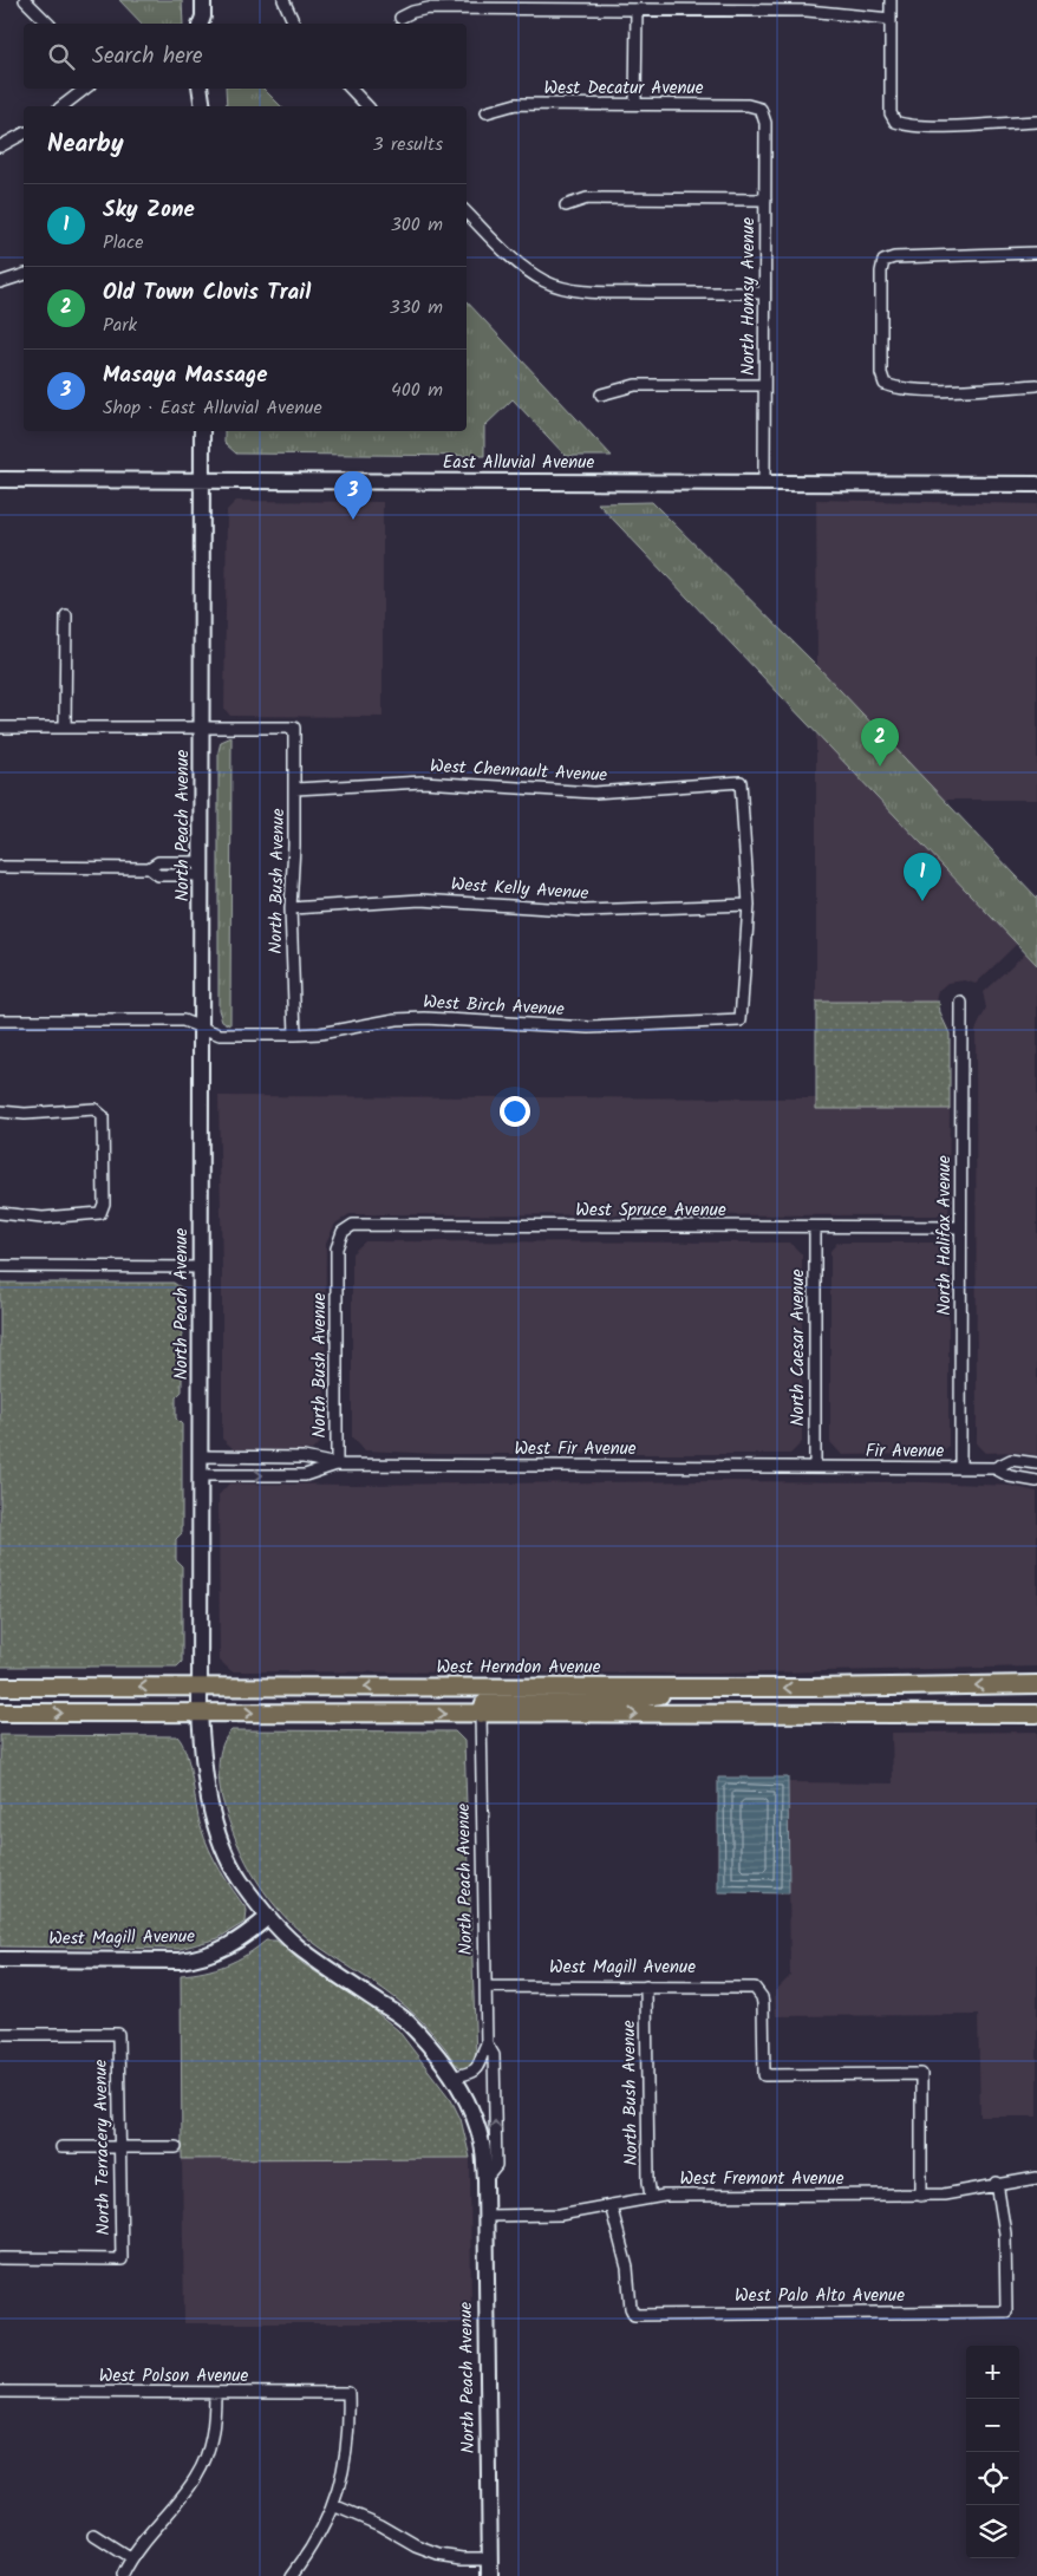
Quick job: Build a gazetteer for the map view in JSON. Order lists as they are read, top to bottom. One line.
{"streets":{"main road":["West Herndon Avenue"],"street":["West Decatur Avenue","North Homsy Avenue","East Alluvial Avenue","West Chennault Avenue","North Peach Avenue","North Bush Avenue","West Kelly Avenue","West Birch Avenue","West Spruce Avenue","North Halifax Avenue","North Caesar Avenue","West Fir Avenue","Fir Avenue","West Magill Avenue","North Terracery Avenue","West Fremont Avenue","West Palo Alto Avenue","West Polson Avenue"]},"crossings":[["West Decatur Avenue","North Homsy Avenue"],["North Homsy Avenue","East Alluvial Avenue"],["East Alluvial Avenue","North Peach Avenue"],["West Chennault Avenue","North Bush Avenue"],["West Chennault Avenue","West Kelly Avenue"],["West Chennault Avenue","West Birch Avenue"],["North Peach Avenue","North Bush Avenue"],["North Peach Avenue","West Birch Avenue"],["North Peach Avenue","West Fir Avenue"],["North Peach Avenue","West Herndon Avenue"],["North Peach Avenue","West Magill Avenue"],["North Peach Avenue","West Fremont Avenue"],["North Bush Avenue","West Kelly Avenue"],["North Bush Avenue","West Birch Avenue"],["North Bush Avenue","West Spruce Avenue"],["North Bush Avenue","West Fir Avenue"],["North Bush Avenue","West Magill Avenue"],["North Bush Avenue","West Fremont Avenue"],["West Kelly Avenue","West Birch Avenue"],["West Spruce Avenue","North Halifax Avenue"],["West Spruce Avenue","North Caesar Avenue"],["North Halifax Avenue","Fir Avenue"],["North Caesar Avenue","West Fir Avenue"],["North Caesar Avenue","Fir Avenue"],["West Fir Avenue","Fir Avenue"],["West Magill Avenue","West Fremont Avenue"],["West Fremont Avenue","West Palo Alto Avenue"]],"page":{"search":"Search here","heading":["Nearby","3 results"],"list":[{"mark":"1","name":"Sky Zone","note":"Place","value":"300 m"},{"mark":"2","name":"Old Town Clovis Trail","note":"Park","value":"330 m"},{"mark":"3","name":"Masaya Massage","note":"Shop · East Alluvial Avenue","value":"400 m"}],"pins":["3","2","1"],"map_buttons":["+","−"]}}
